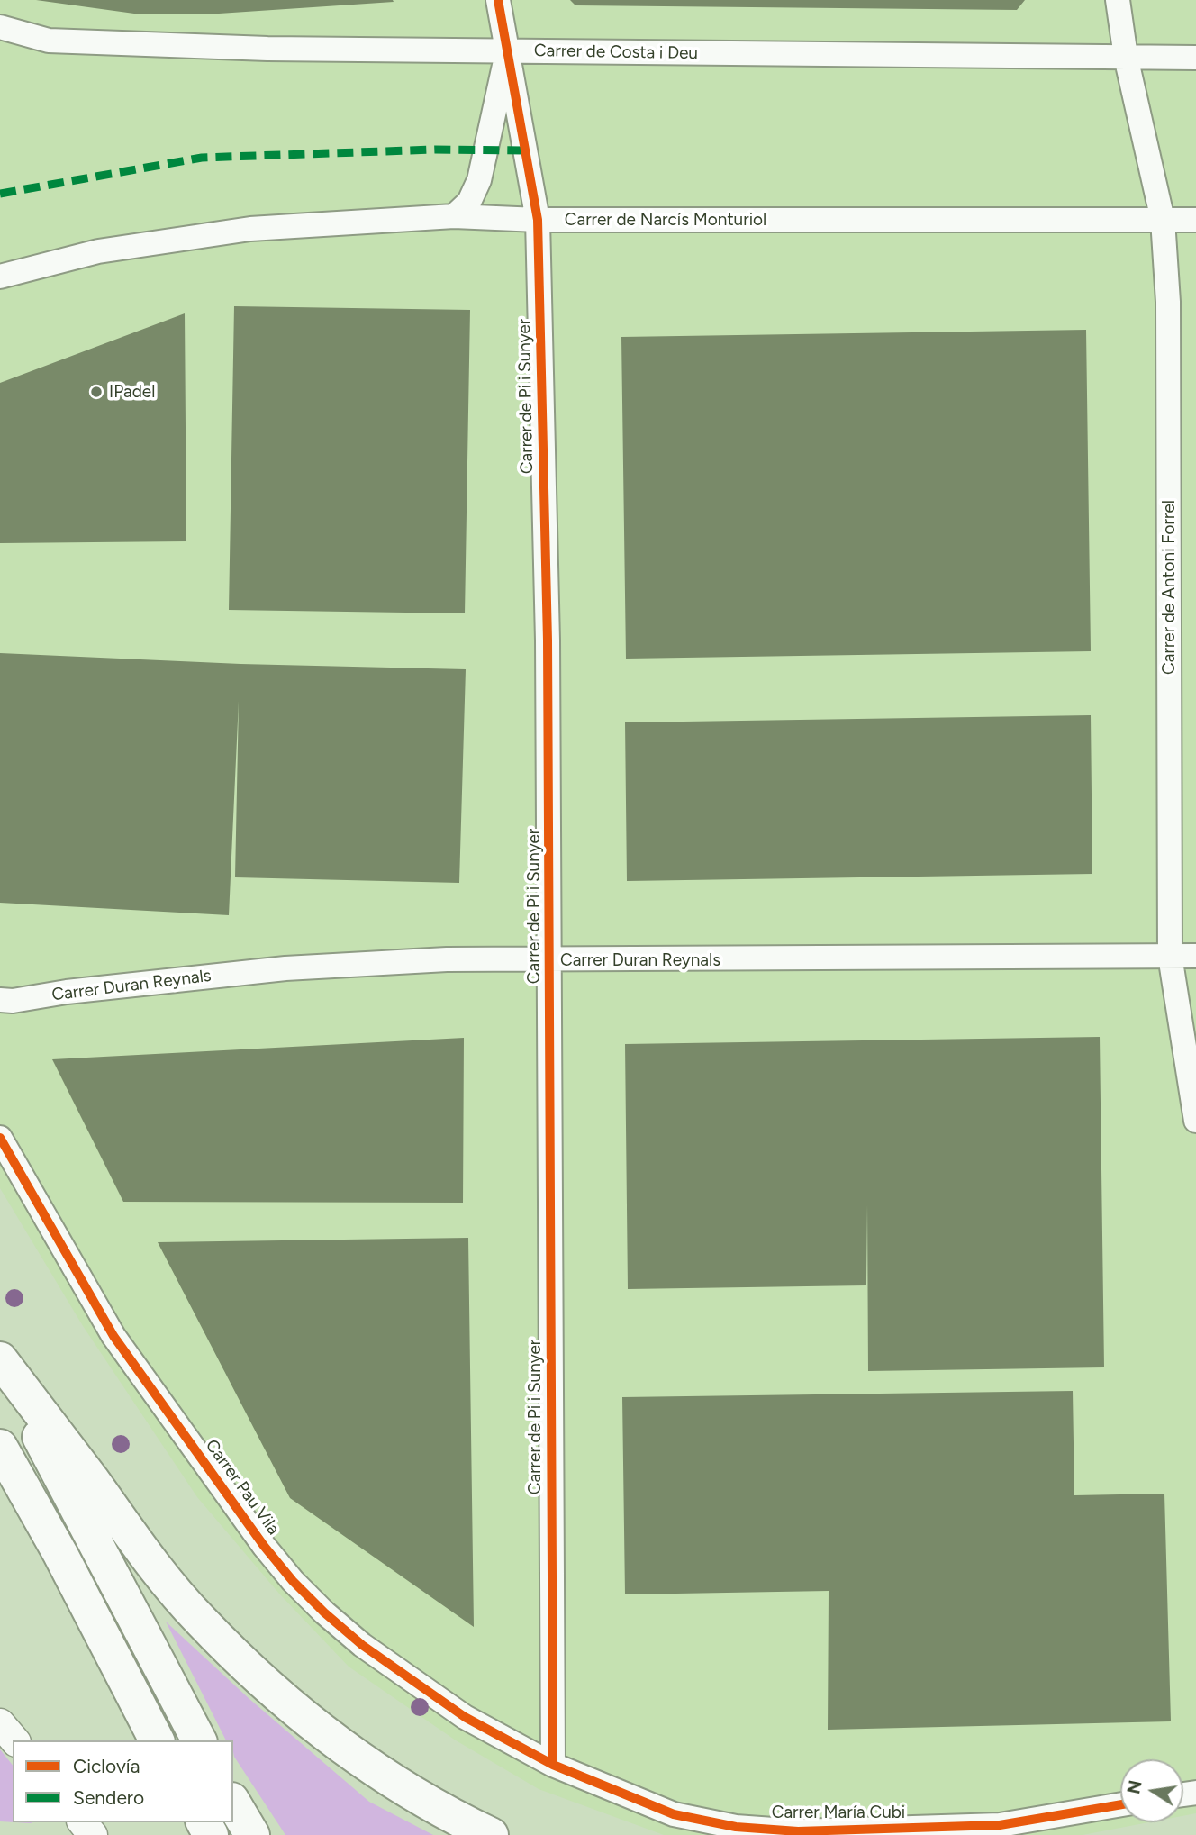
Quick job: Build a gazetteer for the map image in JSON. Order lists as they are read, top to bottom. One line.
{"streets":{"street":["Carrer de Costa i Deu","Carrer de Narcís Monturiol","Carrer de Pi i Sunyer","Carrer de Antoni Forrel","Carrer Duran Reynals","Carrer Pau Vila","Carrer María Cubi"]},"crossings":[["Carrer de Costa i Deu","Carrer de Pi i Sunyer"],["Carrer de Costa i Deu","Carrer de Antoni Forrel"],["Carrer de Narcís Monturiol","Carrer de Pi i Sunyer"],["Carrer de Narcís Monturiol","Carrer de Antoni Forrel"],["Carrer de Pi i Sunyer","Carrer Duran Reynals"],["Carrer de Pi i Sunyer","Carrer Pau Vila"],["Carrer de Pi i Sunyer","Carrer María Cubi"],["Carrer de Antoni Forrel","Carrer Duran Reynals"],["Carrer Pau Vila","Carrer María Cubi"]],"places":["IPadel"],"legend":["Ciclovía","Sendero"],"north":"left"}
